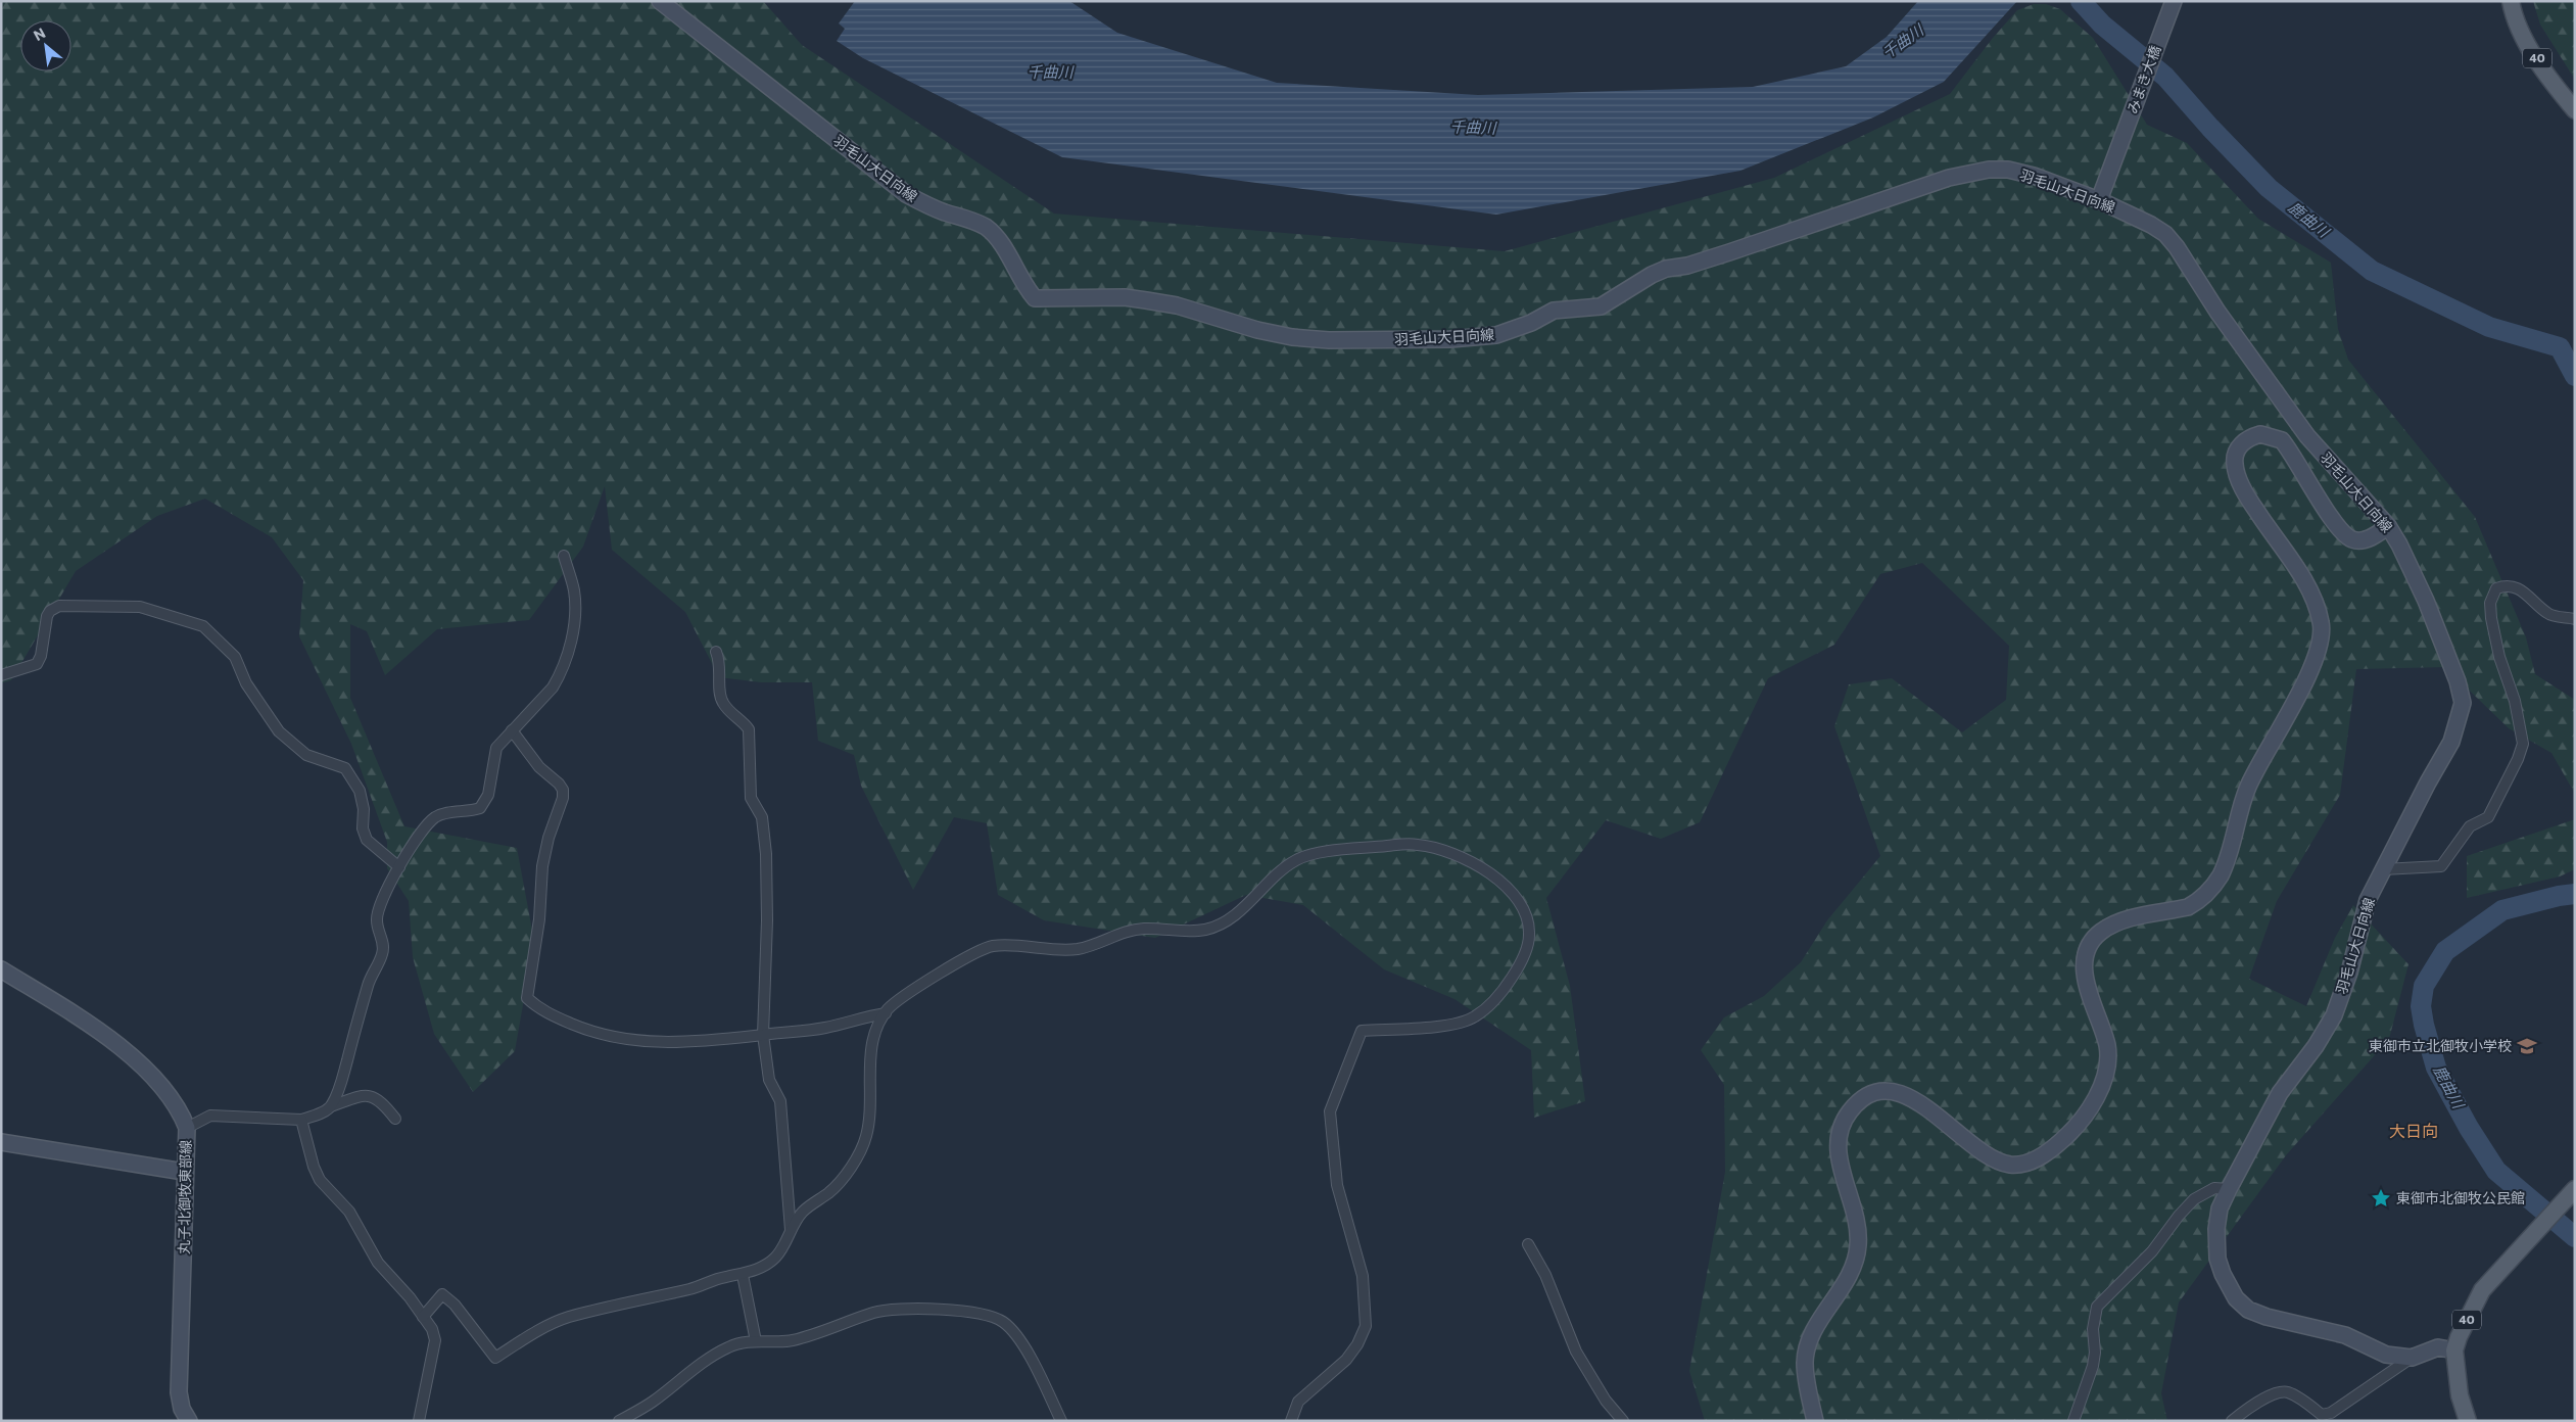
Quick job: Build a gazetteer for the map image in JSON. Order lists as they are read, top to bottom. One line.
{"streets":{"main road":["40","みまき大橋","羽毛山大日向線","丸子北御牧東部線"]},"crossings":[["40","羽毛山大日向線"],["みまき大橋","羽毛山大日向線"]],"districts":["大日向"],"water":["千曲川","鹿曲川"],"places":{"school or university":["東御市立北御牧小学校"],"place":["東御市北御牧公民館"]},"north":"top left"}
